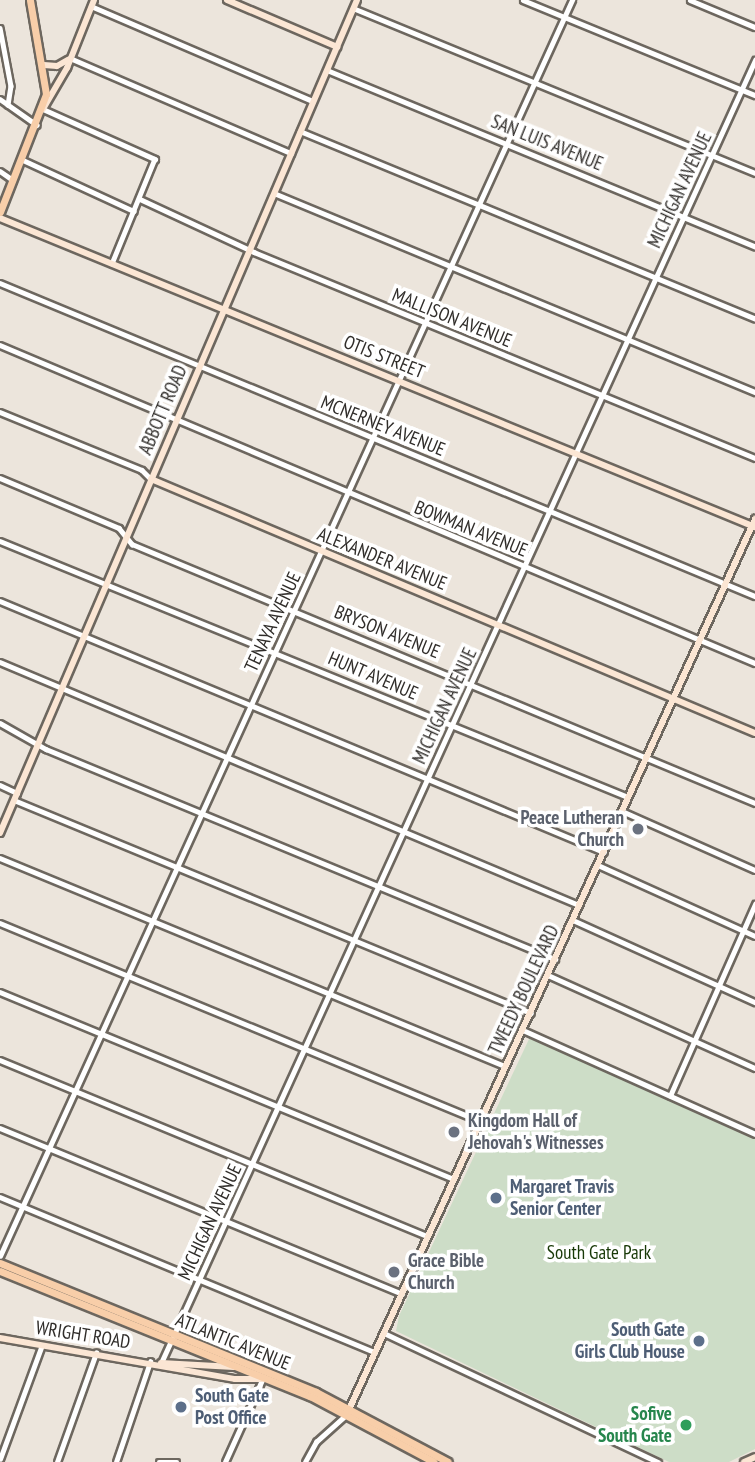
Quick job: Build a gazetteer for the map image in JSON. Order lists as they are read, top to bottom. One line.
{"streets":{"main road":["ATLANTIC AVENUE"],"street":["SAN LUIS AVENUE","MICHIGAN AVENUE","MALLISON AVENUE","OTIS STREET","ABBOTT ROAD","MCNERNEY AVENUE","BOWMAN AVENUE","ALEXANDER AVENUE","TENAYA AVENUE","BRYSON AVENUE","HUNT AVENUE","TWEEDY BOULEVARD","WRIGHT ROAD"]},"crossings":[["SAN LUIS AVENUE","MICHIGAN AVENUE"],["SAN LUIS AVENUE","ABBOTT ROAD"],["SAN LUIS AVENUE","TENAYA AVENUE"],["MICHIGAN AVENUE","MALLISON AVENUE"],["MICHIGAN AVENUE","OTIS STREET"],["MICHIGAN AVENUE","MCNERNEY AVENUE"],["MICHIGAN AVENUE","BOWMAN AVENUE"],["MICHIGAN AVENUE","ALEXANDER AVENUE"],["MICHIGAN AVENUE","BRYSON AVENUE"],["MICHIGAN AVENUE","HUNT AVENUE"],["MICHIGAN AVENUE","WRIGHT ROAD"],["MICHIGAN AVENUE","ATLANTIC AVENUE"],["MALLISON AVENUE","ABBOTT ROAD"],["MALLISON AVENUE","TENAYA AVENUE"],["OTIS STREET","ABBOTT ROAD"],["OTIS STREET","TENAYA AVENUE"],["OTIS STREET","TWEEDY BOULEVARD"],["ABBOTT ROAD","MCNERNEY AVENUE"],["ABBOTT ROAD","BOWMAN AVENUE"],["ABBOTT ROAD","ALEXANDER AVENUE"],["ABBOTT ROAD","BRYSON AVENUE"],["ABBOTT ROAD","HUNT AVENUE"],["MCNERNEY AVENUE","TENAYA AVENUE"],["MCNERNEY AVENUE","TWEEDY BOULEVARD"],["BOWMAN AVENUE","TENAYA AVENUE"],["BOWMAN AVENUE","TWEEDY BOULEVARD"],["ALEXANDER AVENUE","TENAYA AVENUE"],["ALEXANDER AVENUE","TWEEDY BOULEVARD"],["TENAYA AVENUE","BRYSON AVENUE"],["TENAYA AVENUE","HUNT AVENUE"],["BRYSON AVENUE","TWEEDY BOULEVARD"],["HUNT AVENUE","TWEEDY BOULEVARD"],["TWEEDY BOULEVARD","ATLANTIC AVENUE"],["WRIGHT ROAD","ATLANTIC AVENUE"]],"parks":["South Gate Park"],"places":["Peace Lutheran Church","Kingdom Hall of Jehovah's Witnesses","Margaret Travis Senior Center","Grace Bible Church","South Gate Girls Club House","South Gate Post Office","Sofive South Gate"]}
